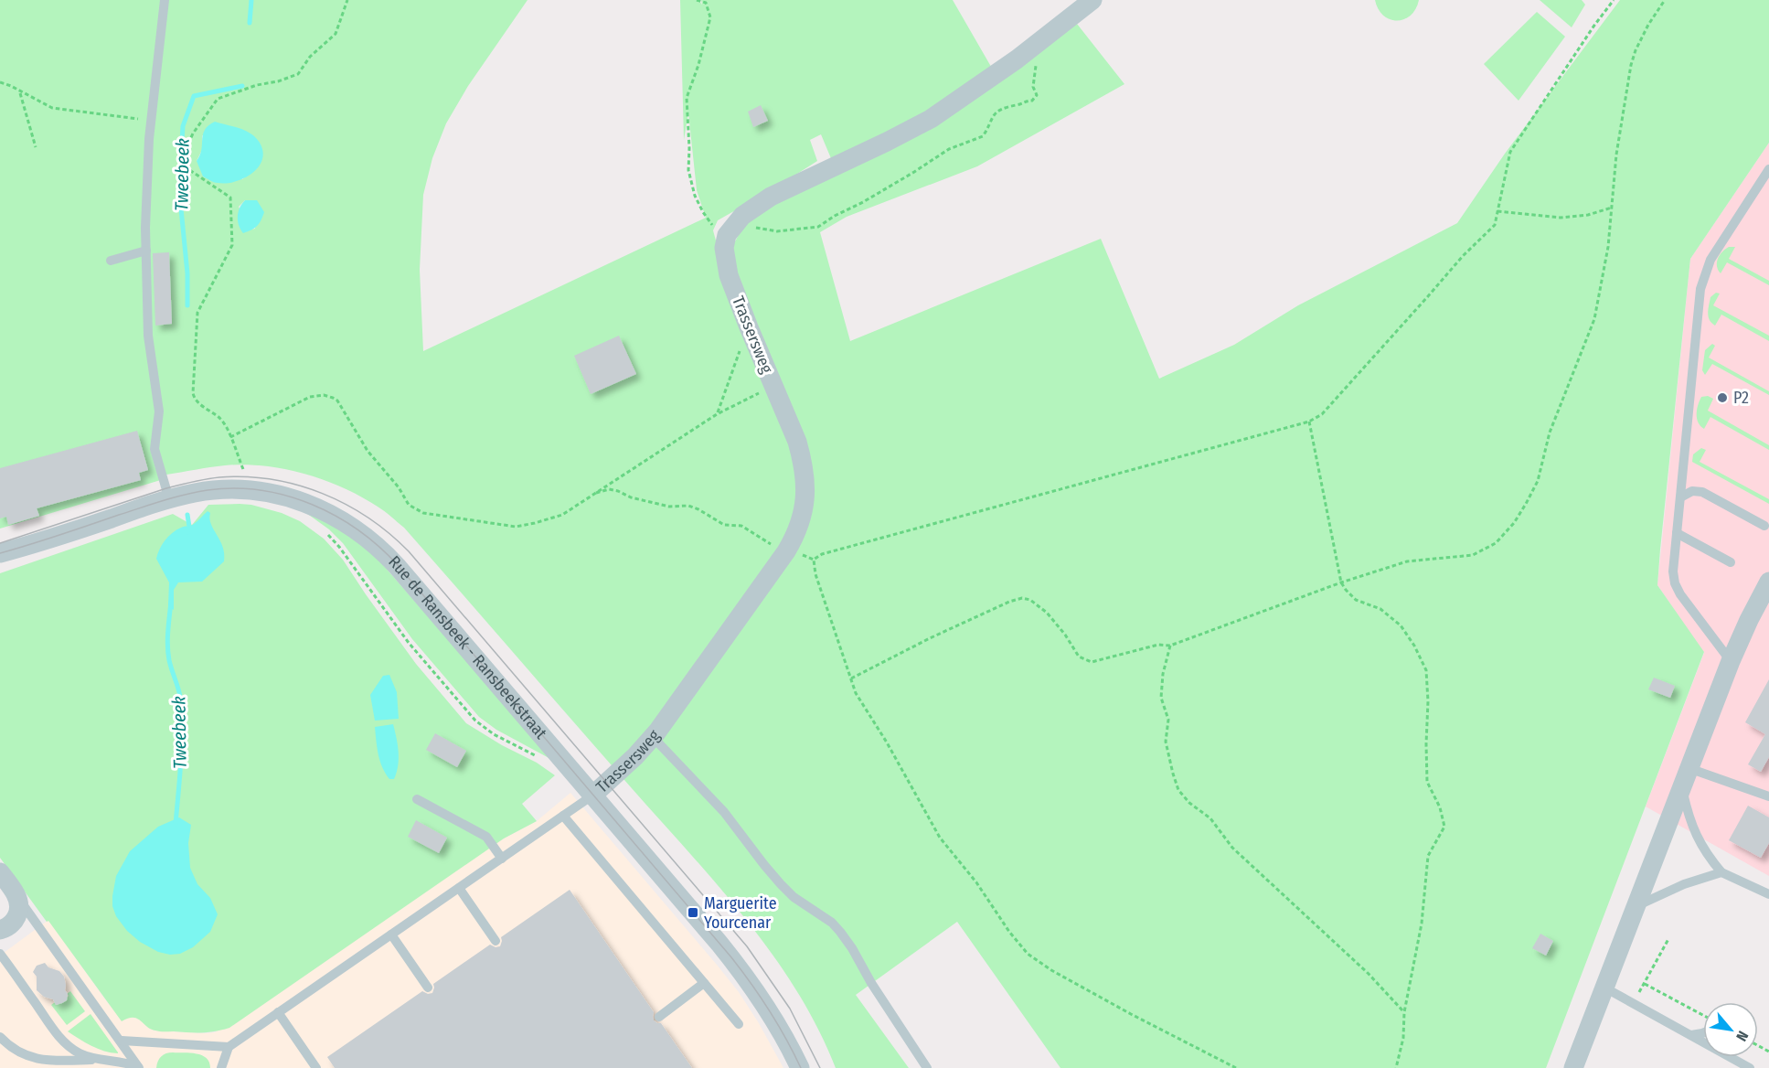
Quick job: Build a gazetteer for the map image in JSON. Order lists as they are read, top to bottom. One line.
{"streets":{"street":["Trassersweg","Rue de Ransbeek - Ransbeekstraat"]},"crossings":[["Trassersweg","Rue de Ransbeek - Ransbeekstraat"]],"water":["Tweebeek"],"places":{"other":["P2"],"transit":["Marguerite Yourcenar"]},"north":"bottom right"}
